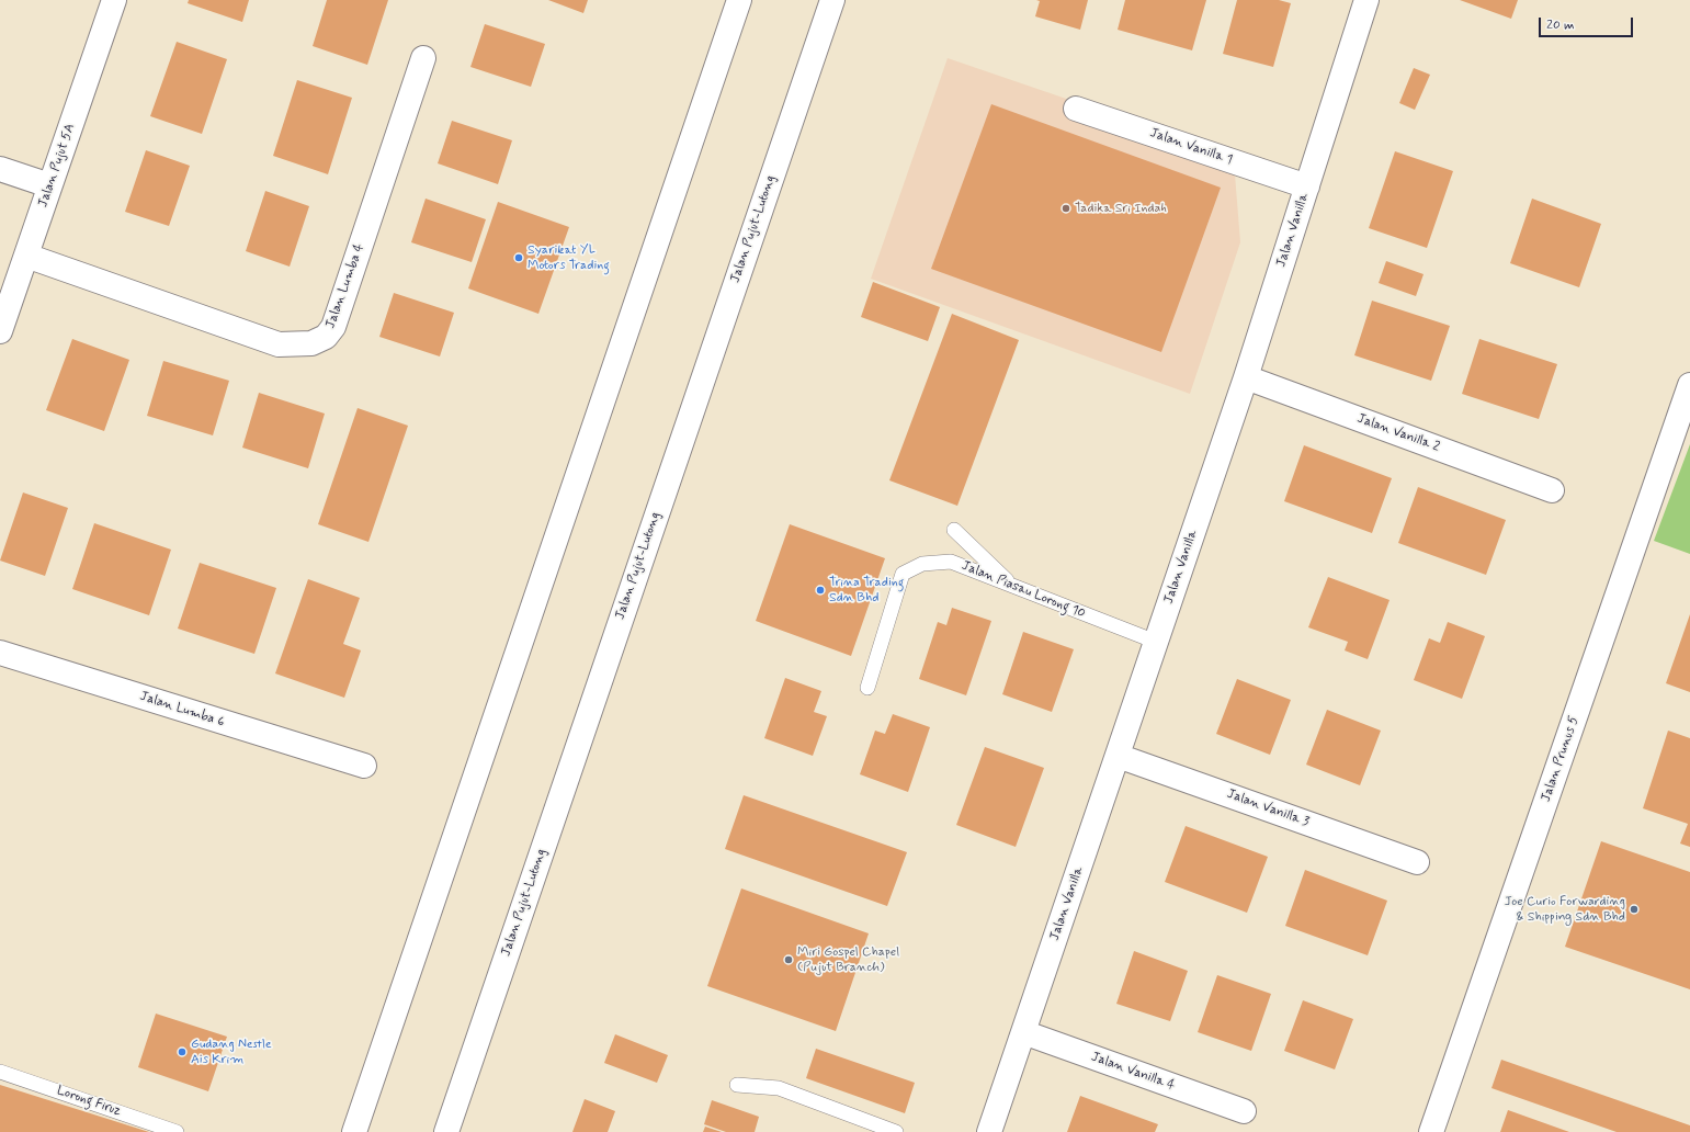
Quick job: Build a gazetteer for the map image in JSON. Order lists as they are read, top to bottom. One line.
{"streets":{"main road":["Jalan Vanilla 1","Jalan Pujut 5A","Jalan Pujut-Lutong","Jalan Vanilla","Jalan Lumba 4","Jalan Vanilla 2","Jalan Lumba 6","Jalan Prunus 5","Jalan Vanilla 3","Jalan Vanilla 4"],"lane":["Jalan Piasau Lorong 10","Lorong Firuz"]},"crossings":[["Jalan Vanilla 1","Jalan Vanilla"],["Jalan Pujut 5A","Jalan Lumba 4"],["Jalan Vanilla","Jalan Vanilla 2"],["Jalan Vanilla","Jalan Piasau Lorong 10"],["Jalan Vanilla","Jalan Vanilla 3"],["Jalan Vanilla","Jalan Vanilla 4"]],"places":["Tadika Sri Indah","Syarikat YL Motors Trading","Trina Trading Sdn Bhd","Joe Curio Forwarding & Shipping Sdn Bhd","Miri Gospel Chapel (Pujut Branch)","Gudang Nestle Ais Krim"],"scale_bar":"20 m"}
